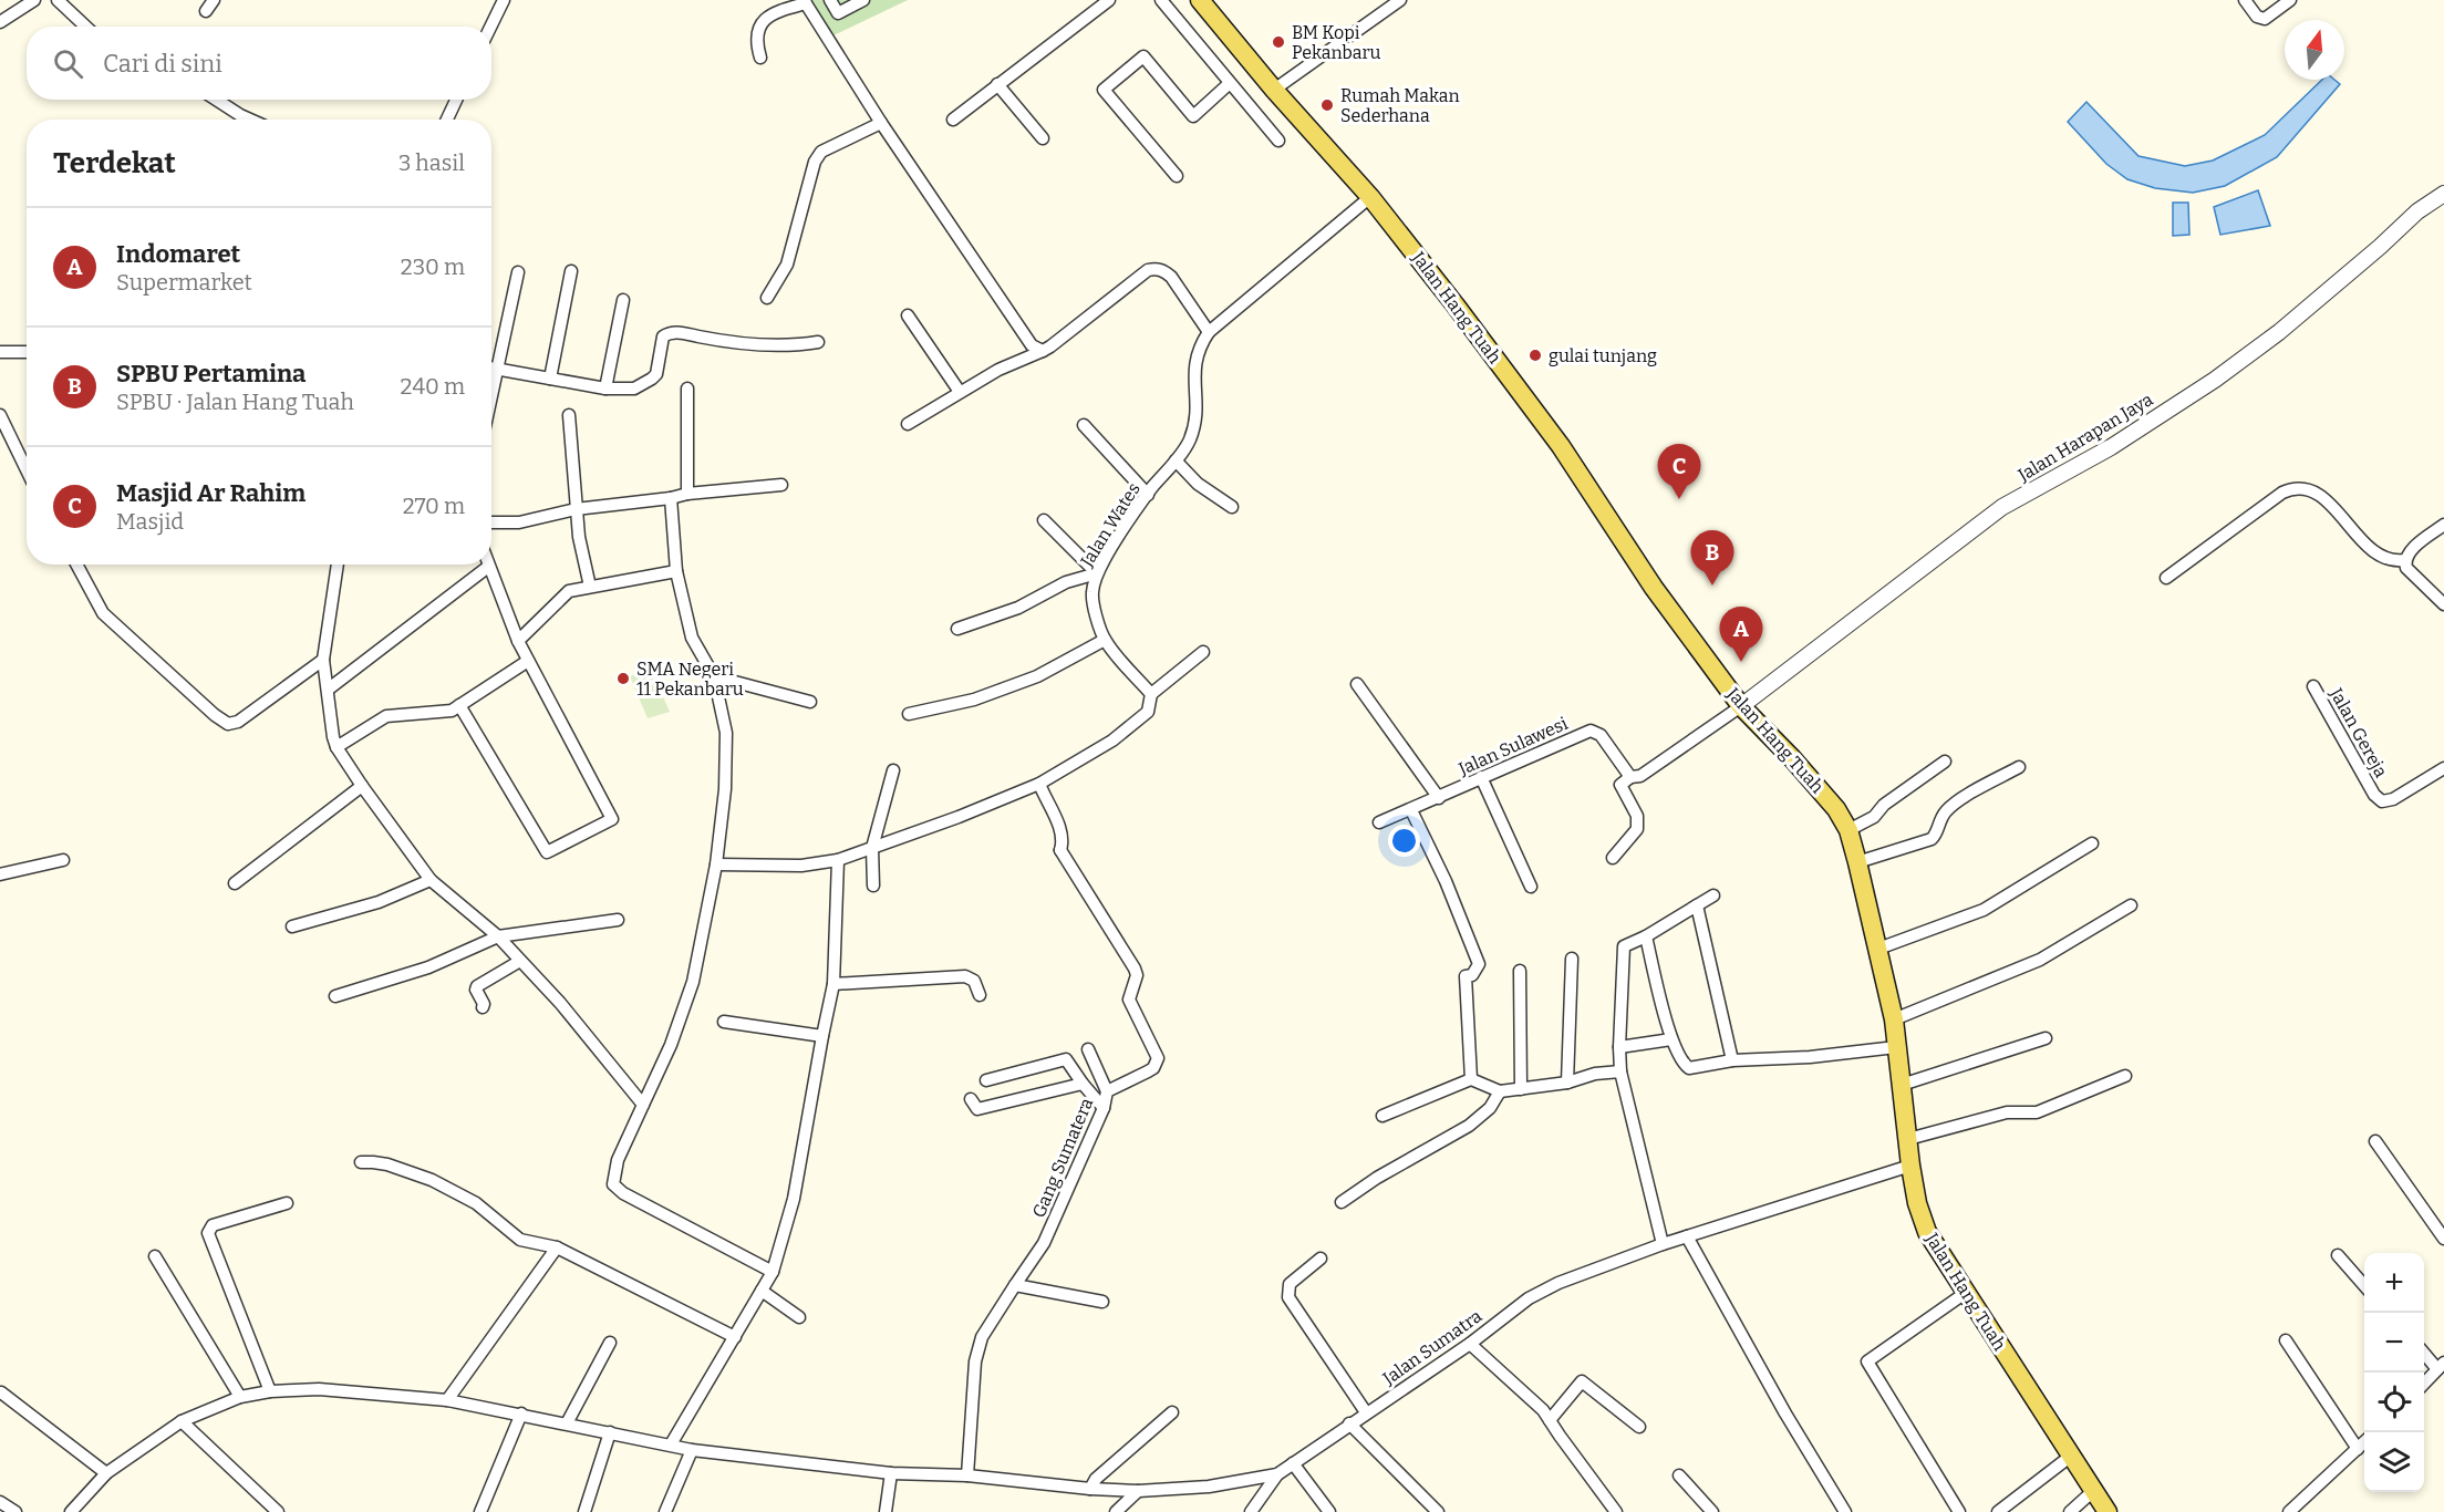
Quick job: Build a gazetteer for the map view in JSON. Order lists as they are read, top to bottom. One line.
{"streets":{"main road":["Jalan Hang Tuah"],"street":["Jalan Harapan Jaya","Jalan Wates","Jalan Gereja","Jalan Sulawesi","Gang Sumatera","Jalan Sumatra"]},"crossings":[["Jalan Hang Tuah","Jalan Harapan Jaya"],["Jalan Hang Tuah","Jalan Wates"],["Jalan Hang Tuah","Jalan Sumatra"],["Gang Sumatera","Jalan Sumatra"]],"places":["BM Kopi Pekanbaru","Rumah Makan Sederhana","gulai tunjang","SMA Negeri 11 Pekanbaru"],"north":"top","page":{"search":"Cari di sini","heading":["Terdekat","3 hasil"],"list":[{"mark":"A","name":"Indomaret","note":"Supermarket","value":"230 m"},{"mark":"B","name":"SPBU Pertamina","note":"SPBU · Jalan Hang Tuah","value":"240 m"},{"mark":"C","name":"Masjid Ar Rahim","note":"Masjid","value":"270 m"}],"pins":["C","B","A"],"map_buttons":["+","−"]}}
